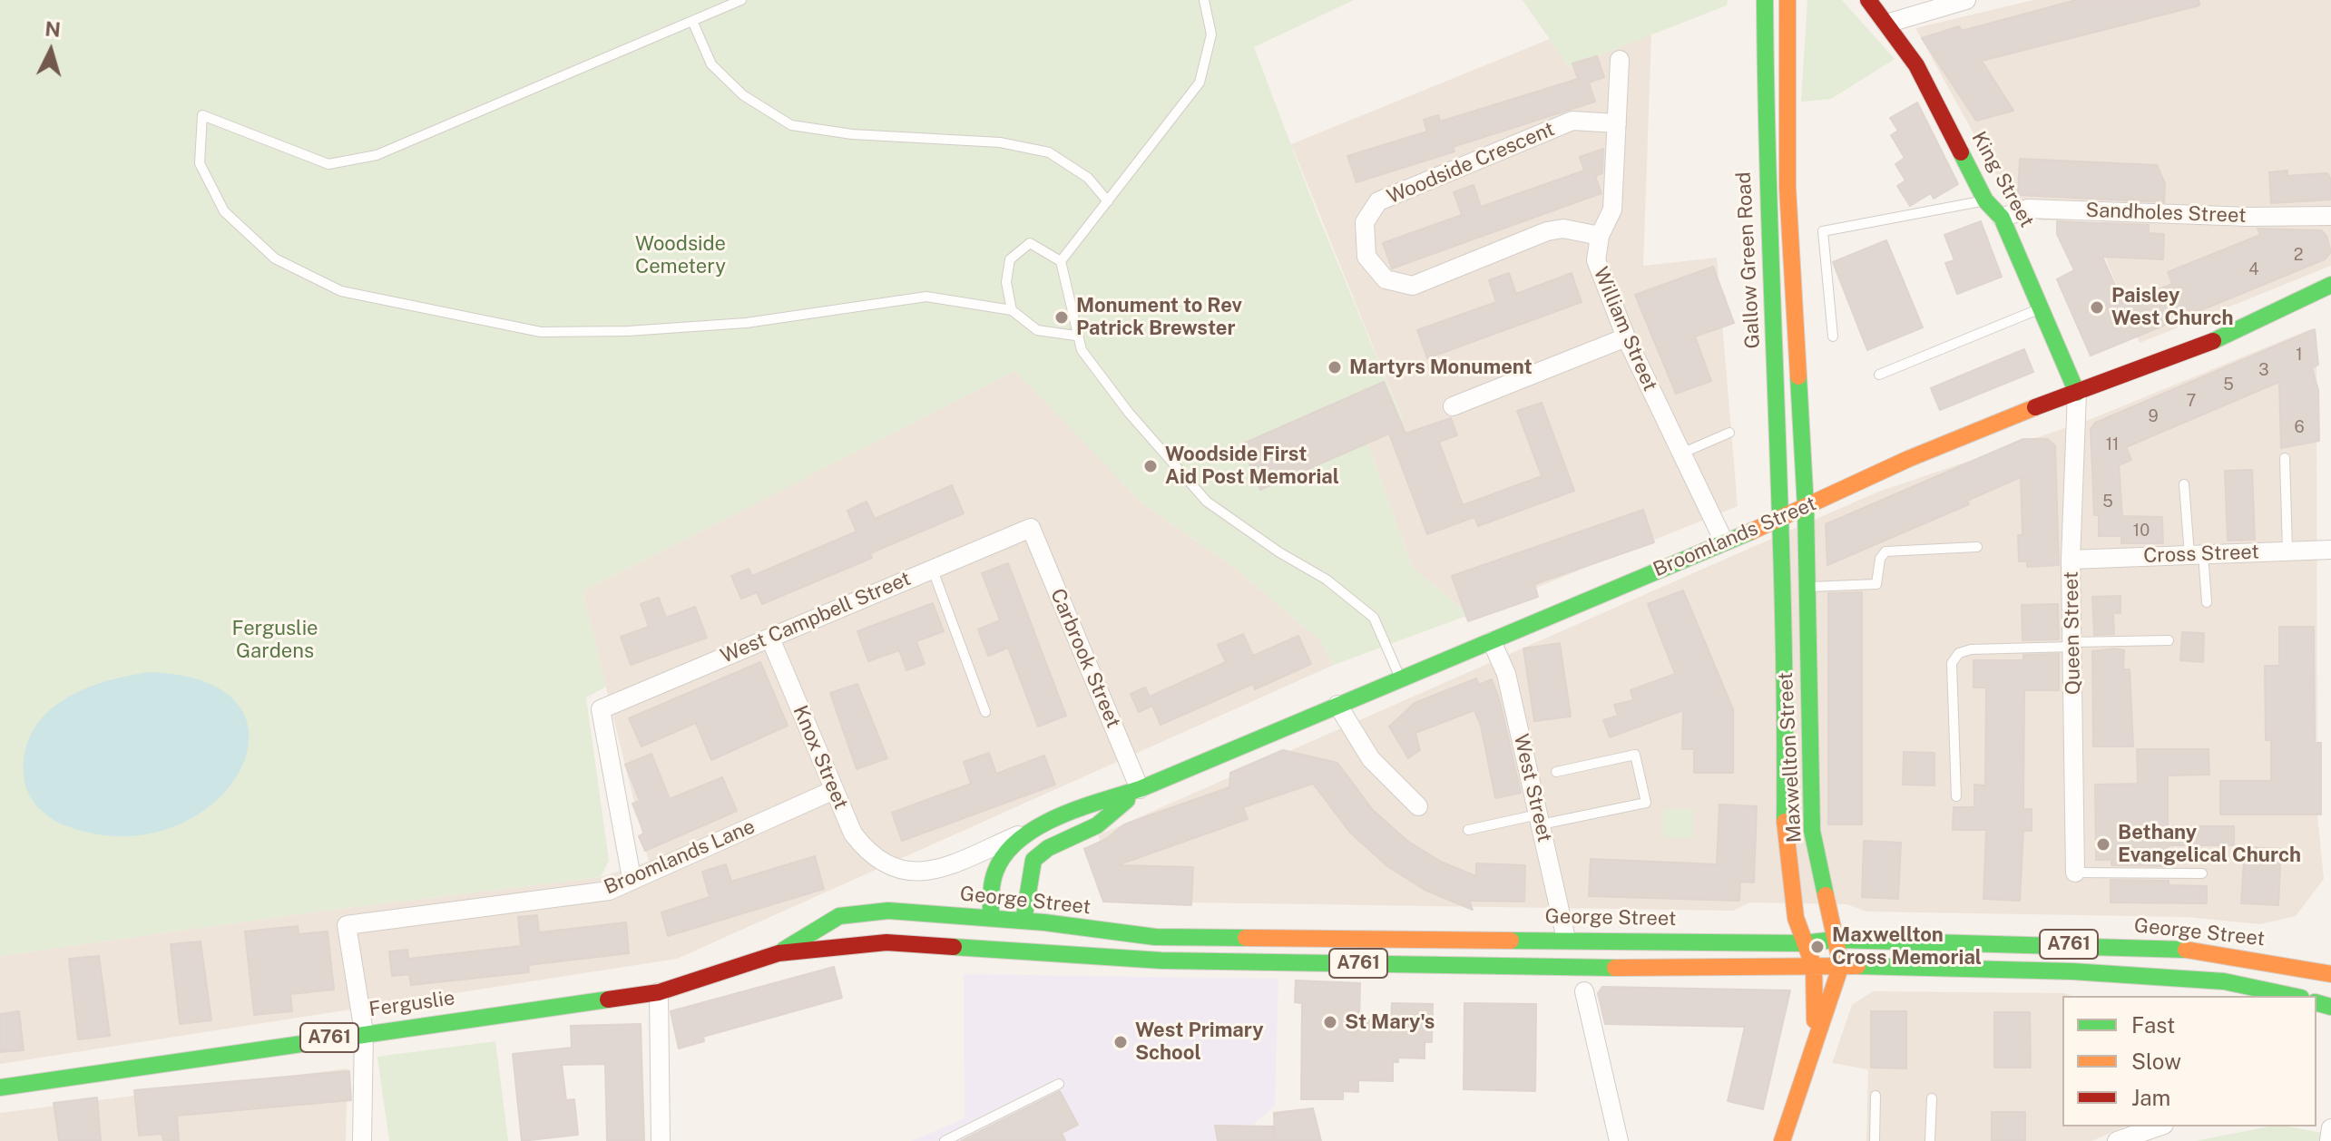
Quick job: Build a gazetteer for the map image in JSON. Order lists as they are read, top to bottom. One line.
{"streets":{"main road":["King Street","Gallow Green Road","Broomlands Street","Maxwellton Street","George Street","A761","Ferguslie"],"street":["Woodside Crescent","Sandholes Street","William Street","Cross Street","West Campbell Street","Queen Street","Carbrook Street","Knox Street","West Street","Broomlands Lane"]},"crossings":[["Woodside Crescent","William Street"],["King Street","Sandholes Street"],["King Street","Broomlands Street"],["King Street","Queen Street"],["Gallow Green Road","Broomlands Street"],["Gallow Green Road","Maxwellton Street"],["William Street","Broomlands Street"],["Broomlands Street","Queen Street"],["Broomlands Street","Carbrook Street"],["Broomlands Street","Knox Street"],["Broomlands Street","Maxwellton Street"],["Broomlands Street","West Street"],["Broomlands Street","George Street"],["Cross Street","Queen Street"],["West Campbell Street","Carbrook Street"],["West Campbell Street","Knox Street"],["West Campbell Street","Broomlands Lane"],["Knox Street","Broomlands Lane"],["Maxwellton Street","George Street"],["Maxwellton Street","A761"],["West Street","George Street"],["Broomlands Lane","Ferguslie"],["George Street","A761"],["A761","Ferguslie"]],"parks":["Woodside Cemetery","Ferguslie Gardens"],"places":["Paisley West Church","Monument to Rev Patrick Brewster","Martyrs Monument","Woodside First Aid Post Memorial","Bethany Evangelical Church","Maxwellton Cross Memorial","St Mary's","West Primary School"],"house_numbers":["2","4","1","3","5","7","9","6","11","5","10"],"legend":["Fast","Slow","Jam"],"north":"top"}
